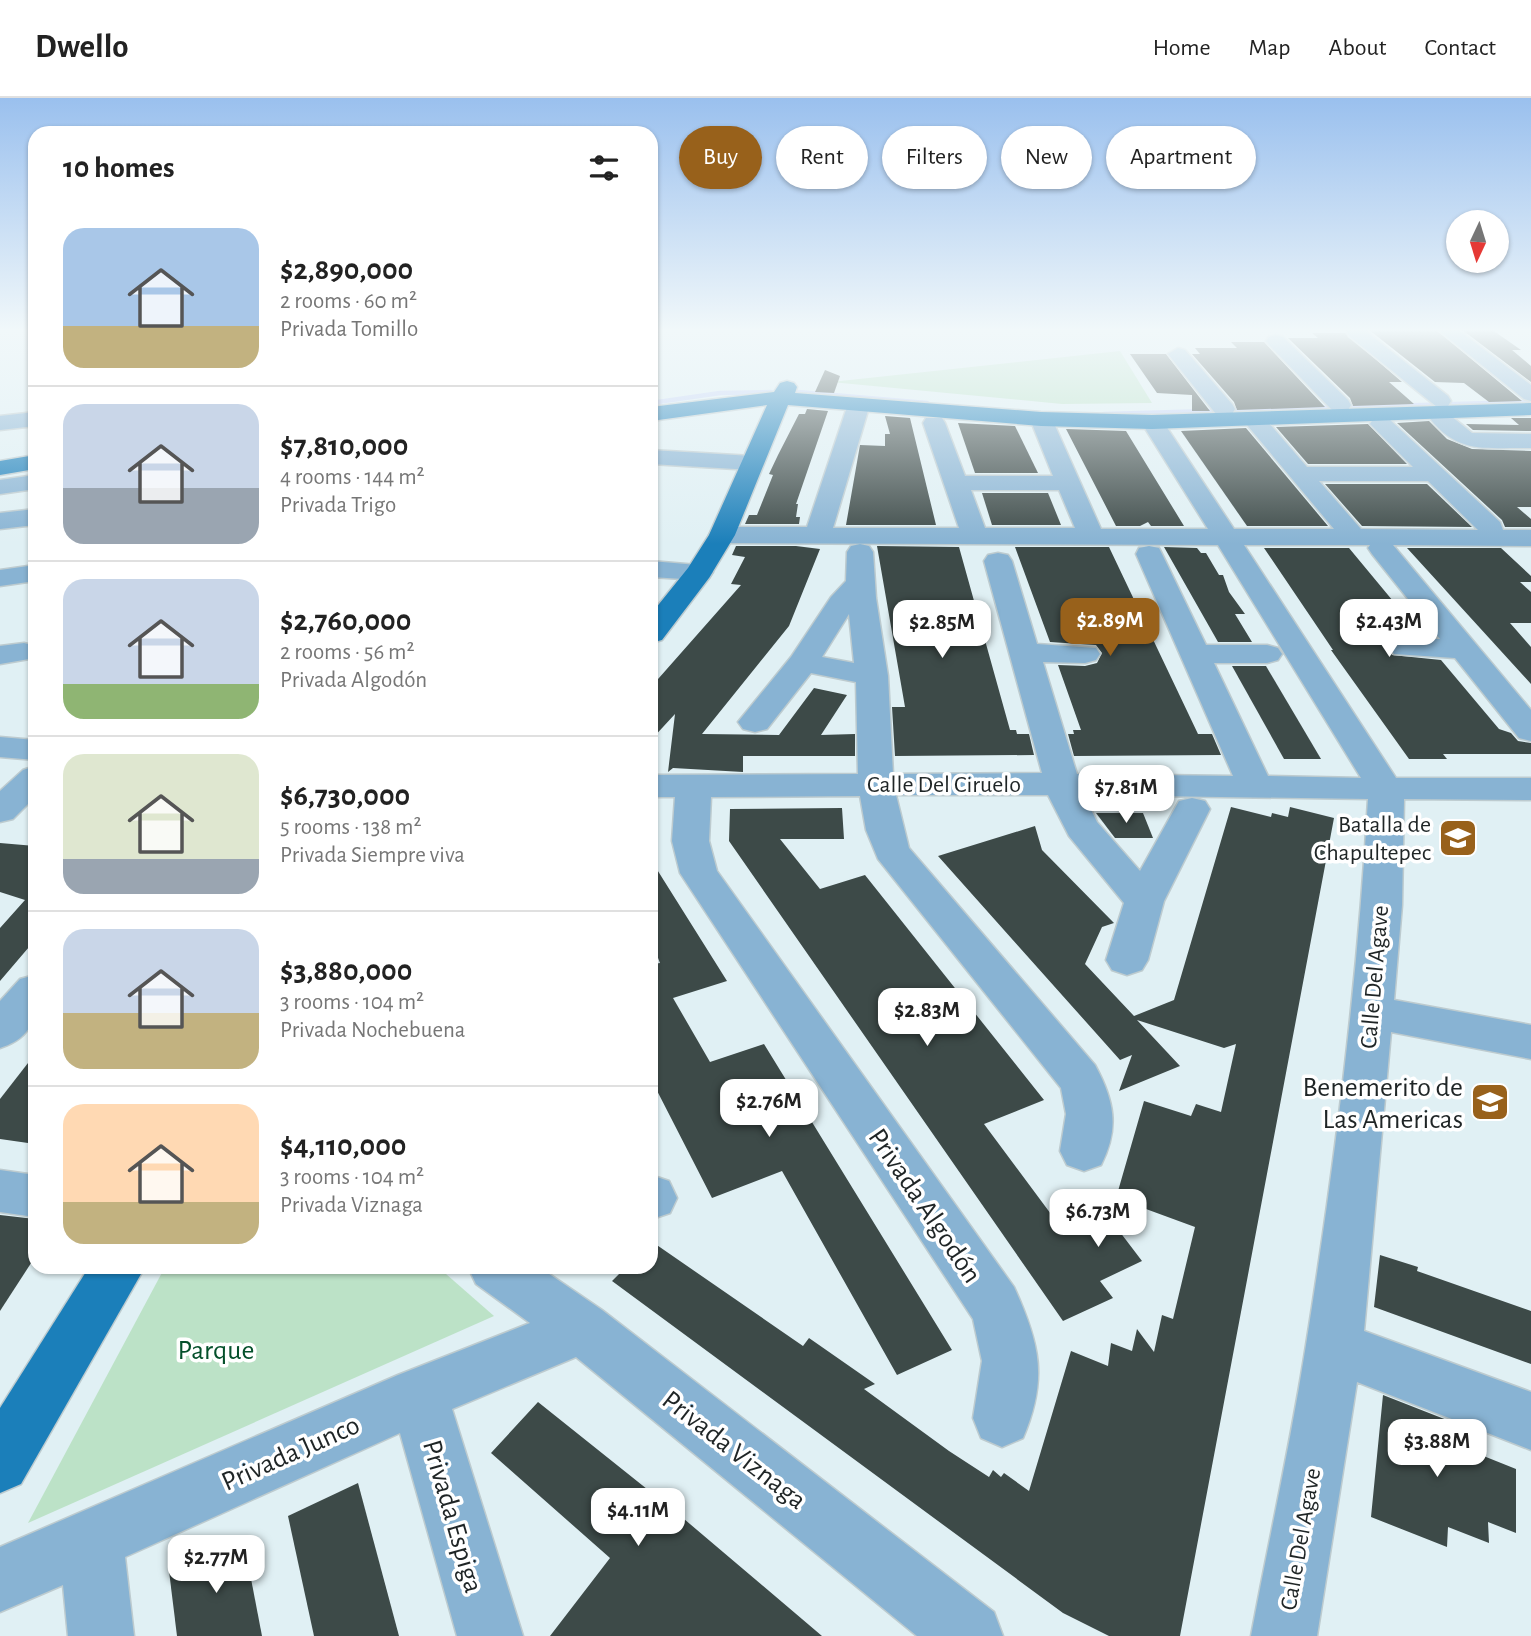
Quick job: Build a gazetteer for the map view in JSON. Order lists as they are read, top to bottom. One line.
{"streets":{"street":["Calle Del Ciruelo","Calle Del Agave","Privada Algodón","Privada Viznaga","Privada Junco","Privada Espiga"]},"crossings":[["Calle Del Ciruelo","Calle Del Agave"],["Calle Del Ciruelo","Privada Algodón"],["Privada Viznaga","Privada Junco"],["Privada Junco","Privada Espiga"]],"parks":["Parque"],"places":{"school or university":["Batalla de Chapultepec","Benemerito de Las Americas"]},"north":"bottom","page":{"header":"Dwello","nav":["Home","Map","About","Contact"],"chip":["Buy","Rent","Filters","New","Apartment"],"heading":"10 homes","list":[{"name":"$2,890,000","note":"2 rooms · 60 m² · Privada Tomillo"},{"name":"$7,810,000","note":"4 rooms · 144 m² · Privada Trigo"},{"name":"$2,760,000","note":"2 rooms · 56 m² · Privada Algodón"},{"name":"$6,730,000","note":"5 rooms · 138 m² · Privada Siempre viva"},{"name":"$3,880,000","note":"3 rooms · 104 m² · Privada Nochebuena"},{"name":"$4,110,000","note":"3 rooms · 104 m² · Privada Viznaga"}],"price":["$2.89M","$2.43M","$2.85M","$7.81M","$2.83M","$2.76M","$6.73M","$3.88M","$4.11M","$2.77M"]}}
